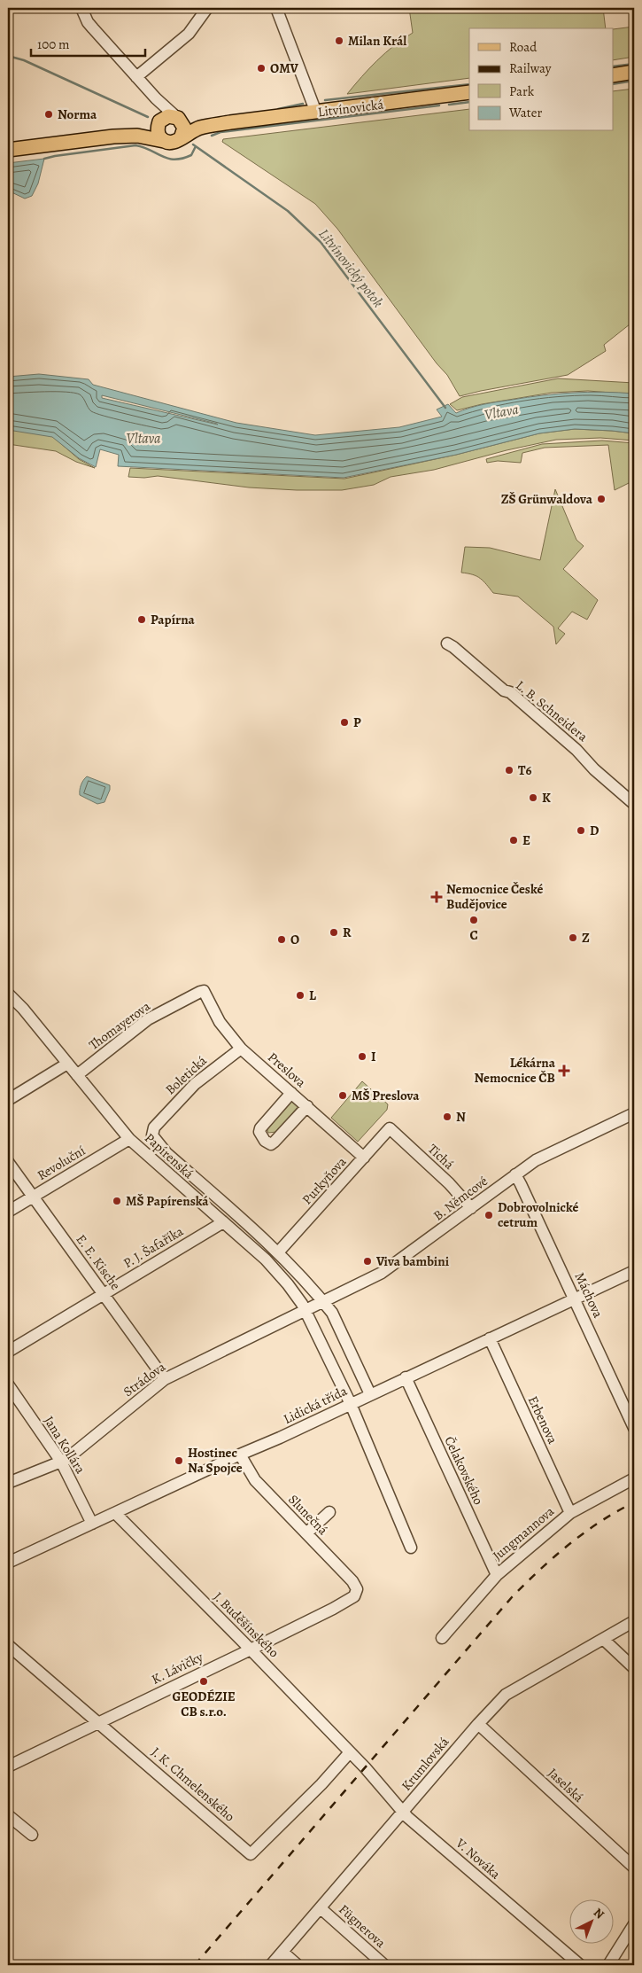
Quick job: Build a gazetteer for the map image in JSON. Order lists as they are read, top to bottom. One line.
{"streets":{"main road":["Litvínovická"],"street":["L. B. Schneidera","Thomayerova","Preslova","Boletická","Papírenská","Tichá","Revoluční","Purkyňova","B. Němcové","P. J. Šafaříka","E. E. Kische","Máchova","Strádova","Lidická třída","Erbenova","Jana Kollára","Čelakovského","Slunečná","Jungmannova","J. Buděšínského","K. Lávičky","Krumlovská","J. K. Chmelenského","Jaselská","V. Nováka","Fügnerova"]},"crossings":[["Thomayerova","Preslova"],["Thomayerova","Papírenská"],["Preslova","Boletická"],["Preslova","Purkyňova"],["Boletická","Papírenská"],["Papírenská","Revoluční"],["Papírenská","Purkyňova"],["Papírenská","B. Němcové"],["Papírenská","P. J. Šafaříka"],["Papírenská","Strádova"],["Papírenská","Lidická třída"],["Tichá","Purkyňova"],["Tichá","B. Němcové"],["Revoluční","E. E. Kische"],["B. Němcové","Máchova"],["B. Němcové","Strádova"],["P. J. Šafaříka","E. E. Kische"],["E. E. Kische","Strádova"],["Máchova","Lidická třída"],["Strádova","Jana Kollára"],["Lidická třída","Erbenova"],["Lidická třída","Jana Kollára"],["Lidická třída","Čelakovského"],["Lidická třída","Slunečná"],["Lidická třída","J. Buděšínského"],["Erbenova","Jungmannova"],["Čelakovského","Jungmannova"],["Slunečná","K. Lávičky"],["J. Buděšínského","K. Lávičky"],["J. Buděšínského","J. K. Chmelenského"],["J. Buděšínského","V. Nováka"],["K. Lávičky","J. K. Chmelenského"],["Krumlovská","Jaselská"],["Krumlovská","V. Nováka"],["Krumlovská","Fügnerova"]],"water":["Litvínovický potok","Vltava"],"places":{"other":["Milan Král","OMV","Norma","ZŠ Grünwaldova","Papírna","P","T6","K","D","E","C","R","Z","O","L","I","MŠ Preslova","N","MŠ Papírenská","Dobrovolnické cetrum","Viva bambini","Hostinec Na Spojce","GEODÉZIE CB s.r.o."],"health":["Nemocnice České Budějovice","Lékárna Nemocnice ČB"]},"legend":["Road","Railway","Park","Water"],"scale_bar":"100 m","north":"top right"}
